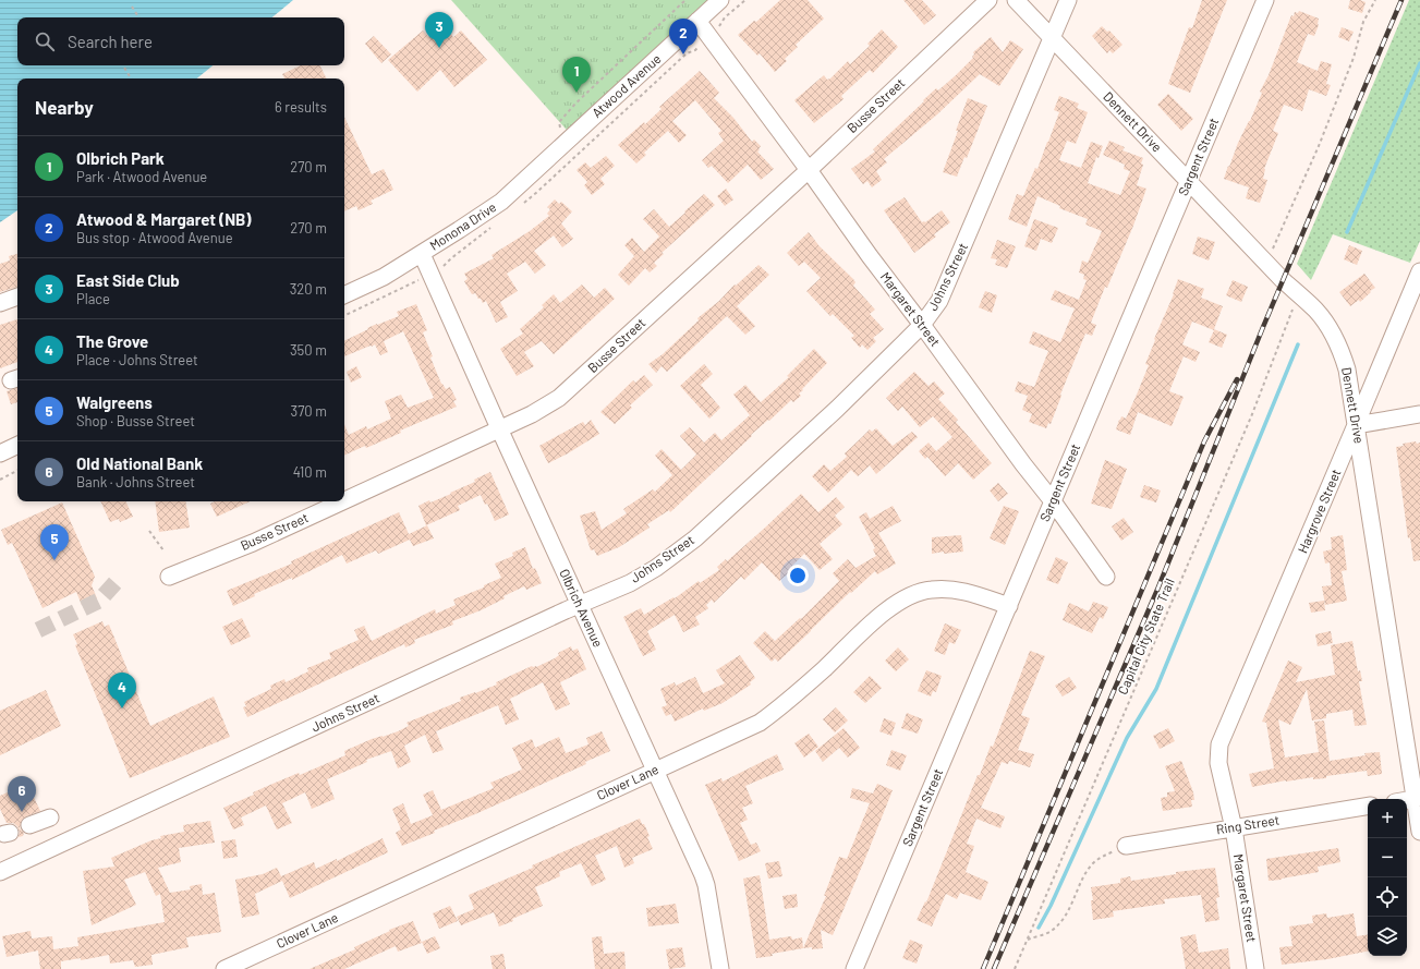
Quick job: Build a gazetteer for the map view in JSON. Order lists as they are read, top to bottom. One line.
{"streets":{"street":["Atwood Avenue","Busse Street","Dennett Drive","Sargent Street","Monona Drive","Johns Street","Margaret Street","Hargrove Street","Olbrich Avenue","Clover Lane","Ring Street"],"path":["Capital City State Trail"]},"crossings":[["Atwood Avenue","Monona Drive"],["Atwood Avenue","Margaret Street"],["Busse Street","Margaret Street"],["Busse Street","Olbrich Avenue"],["Dennett Drive","Sargent Street"],["Dennett Drive","Johns Street"],["Dennett Drive","Hargrove Street"],["Sargent Street","Margaret Street"],["Sargent Street","Clover Lane"],["Monona Drive","Olbrich Avenue"],["Johns Street","Margaret Street"],["Johns Street","Olbrich Avenue"],["Margaret Street","Hargrove Street"],["Margaret Street","Ring Street"],["Olbrich Avenue","Clover Lane"]],"page":{"pins":["3","2","1","5","4","6"],"search":"Search here","heading":["Nearby","6 results"],"list":[{"mark":"1","name":"Olbrich Park","note":"Park · Atwood Avenue","value":"270 m"},{"mark":"2","name":"Atwood & Margaret (NB)","note":"Bus stop · Atwood Avenue","value":"270 m"},{"mark":"3","name":"East Side Club","note":"Place","value":"320 m"},{"mark":"4","name":"The Grove","note":"Place · Johns Street","value":"350 m"},{"mark":"5","name":"Walgreens","note":"Shop · Busse Street","value":"370 m"},{"mark":"6","name":"Old National Bank","note":"Bank · Johns Street","value":"410 m"}],"map_buttons":["+","−"]}}
